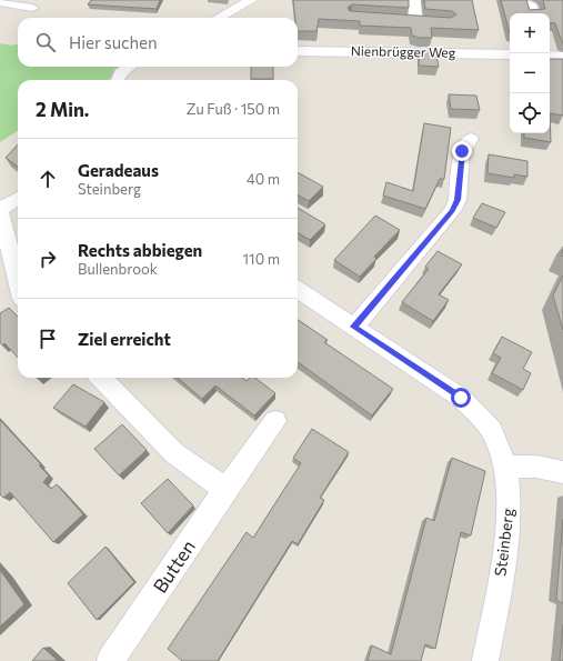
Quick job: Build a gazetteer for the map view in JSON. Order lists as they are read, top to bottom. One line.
{"streets":{"street":["Nienbrügger Weg","Steinberg","Butten"]},"page":{"map_buttons":["+","−"],"search":"Hier suchen","heading":["2 Min.","Zu Fuß · 150 m"],"list":[["Geradeaus","Steinberg","40 m"],["Rechts abbiegen","Bullenbrook","110 m"],"Ziel erreicht"]}}
